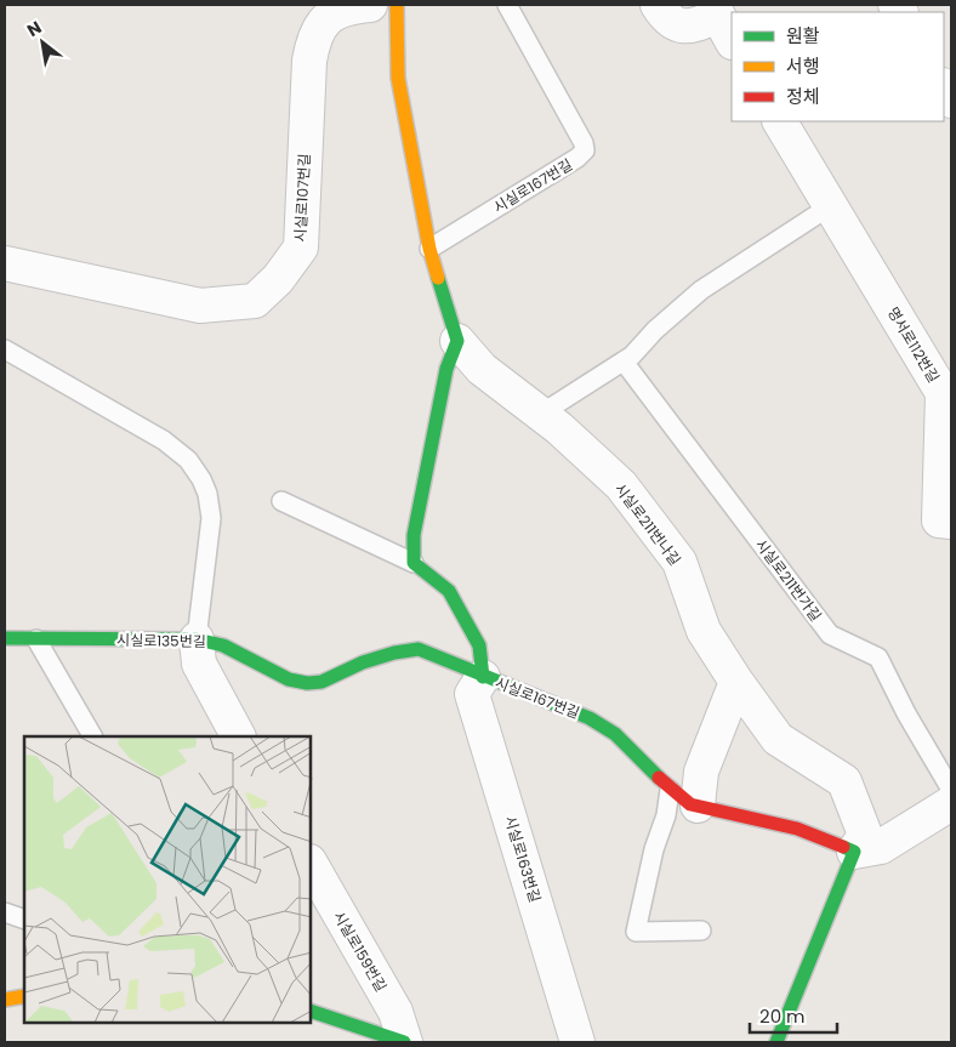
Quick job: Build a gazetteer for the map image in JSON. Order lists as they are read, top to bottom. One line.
{"streets":{"street":["시실로167번길","시실로107번길","명서로112번길","시실로211번나길","시실로135번길","시실로163번길","시실로159번길"],"lane":["시실로211번가길"]},"crossings":[["시실로167번길","시실로211번나길"],["시실로167번길","시실로135번길"],["시실로167번길","시실로163번길"],["시실로135번길","시실로163번길"]],"legend":["원활","서행","정체"],"scale_bar":"20 m","north":"top left"}
